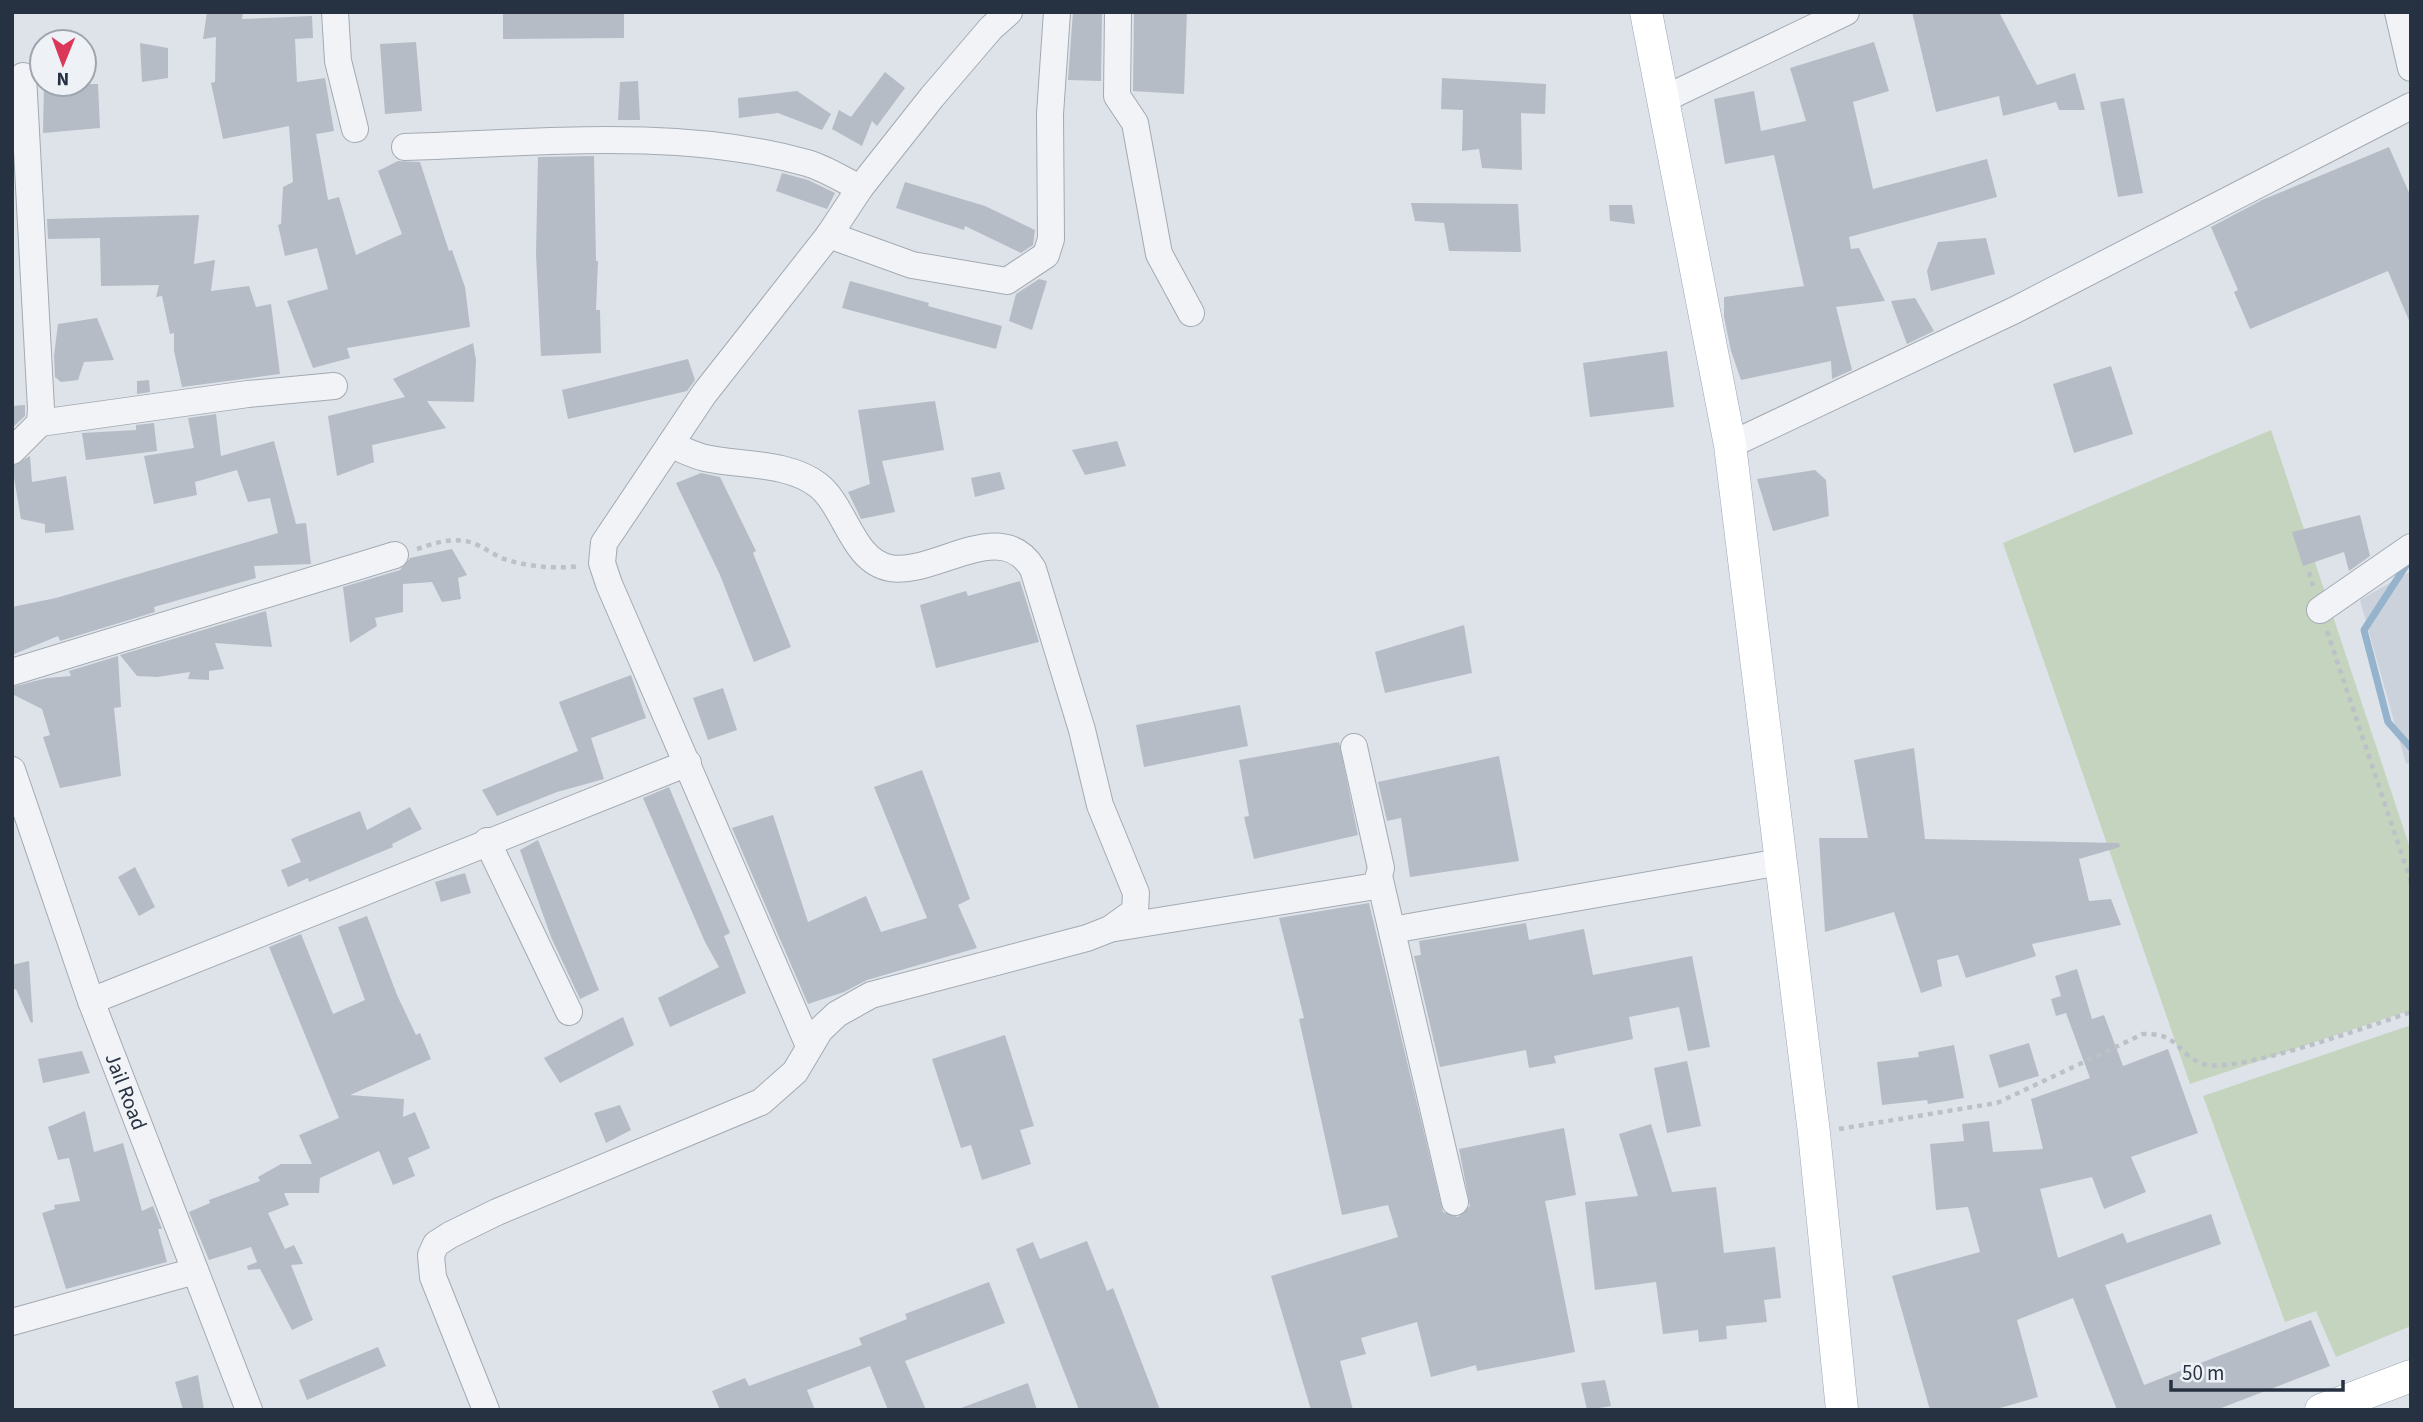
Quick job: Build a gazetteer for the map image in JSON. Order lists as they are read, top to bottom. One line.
{"streets":{"street":["Jail Road"]},"scale_bar":"50 m","north":"bottom"}
